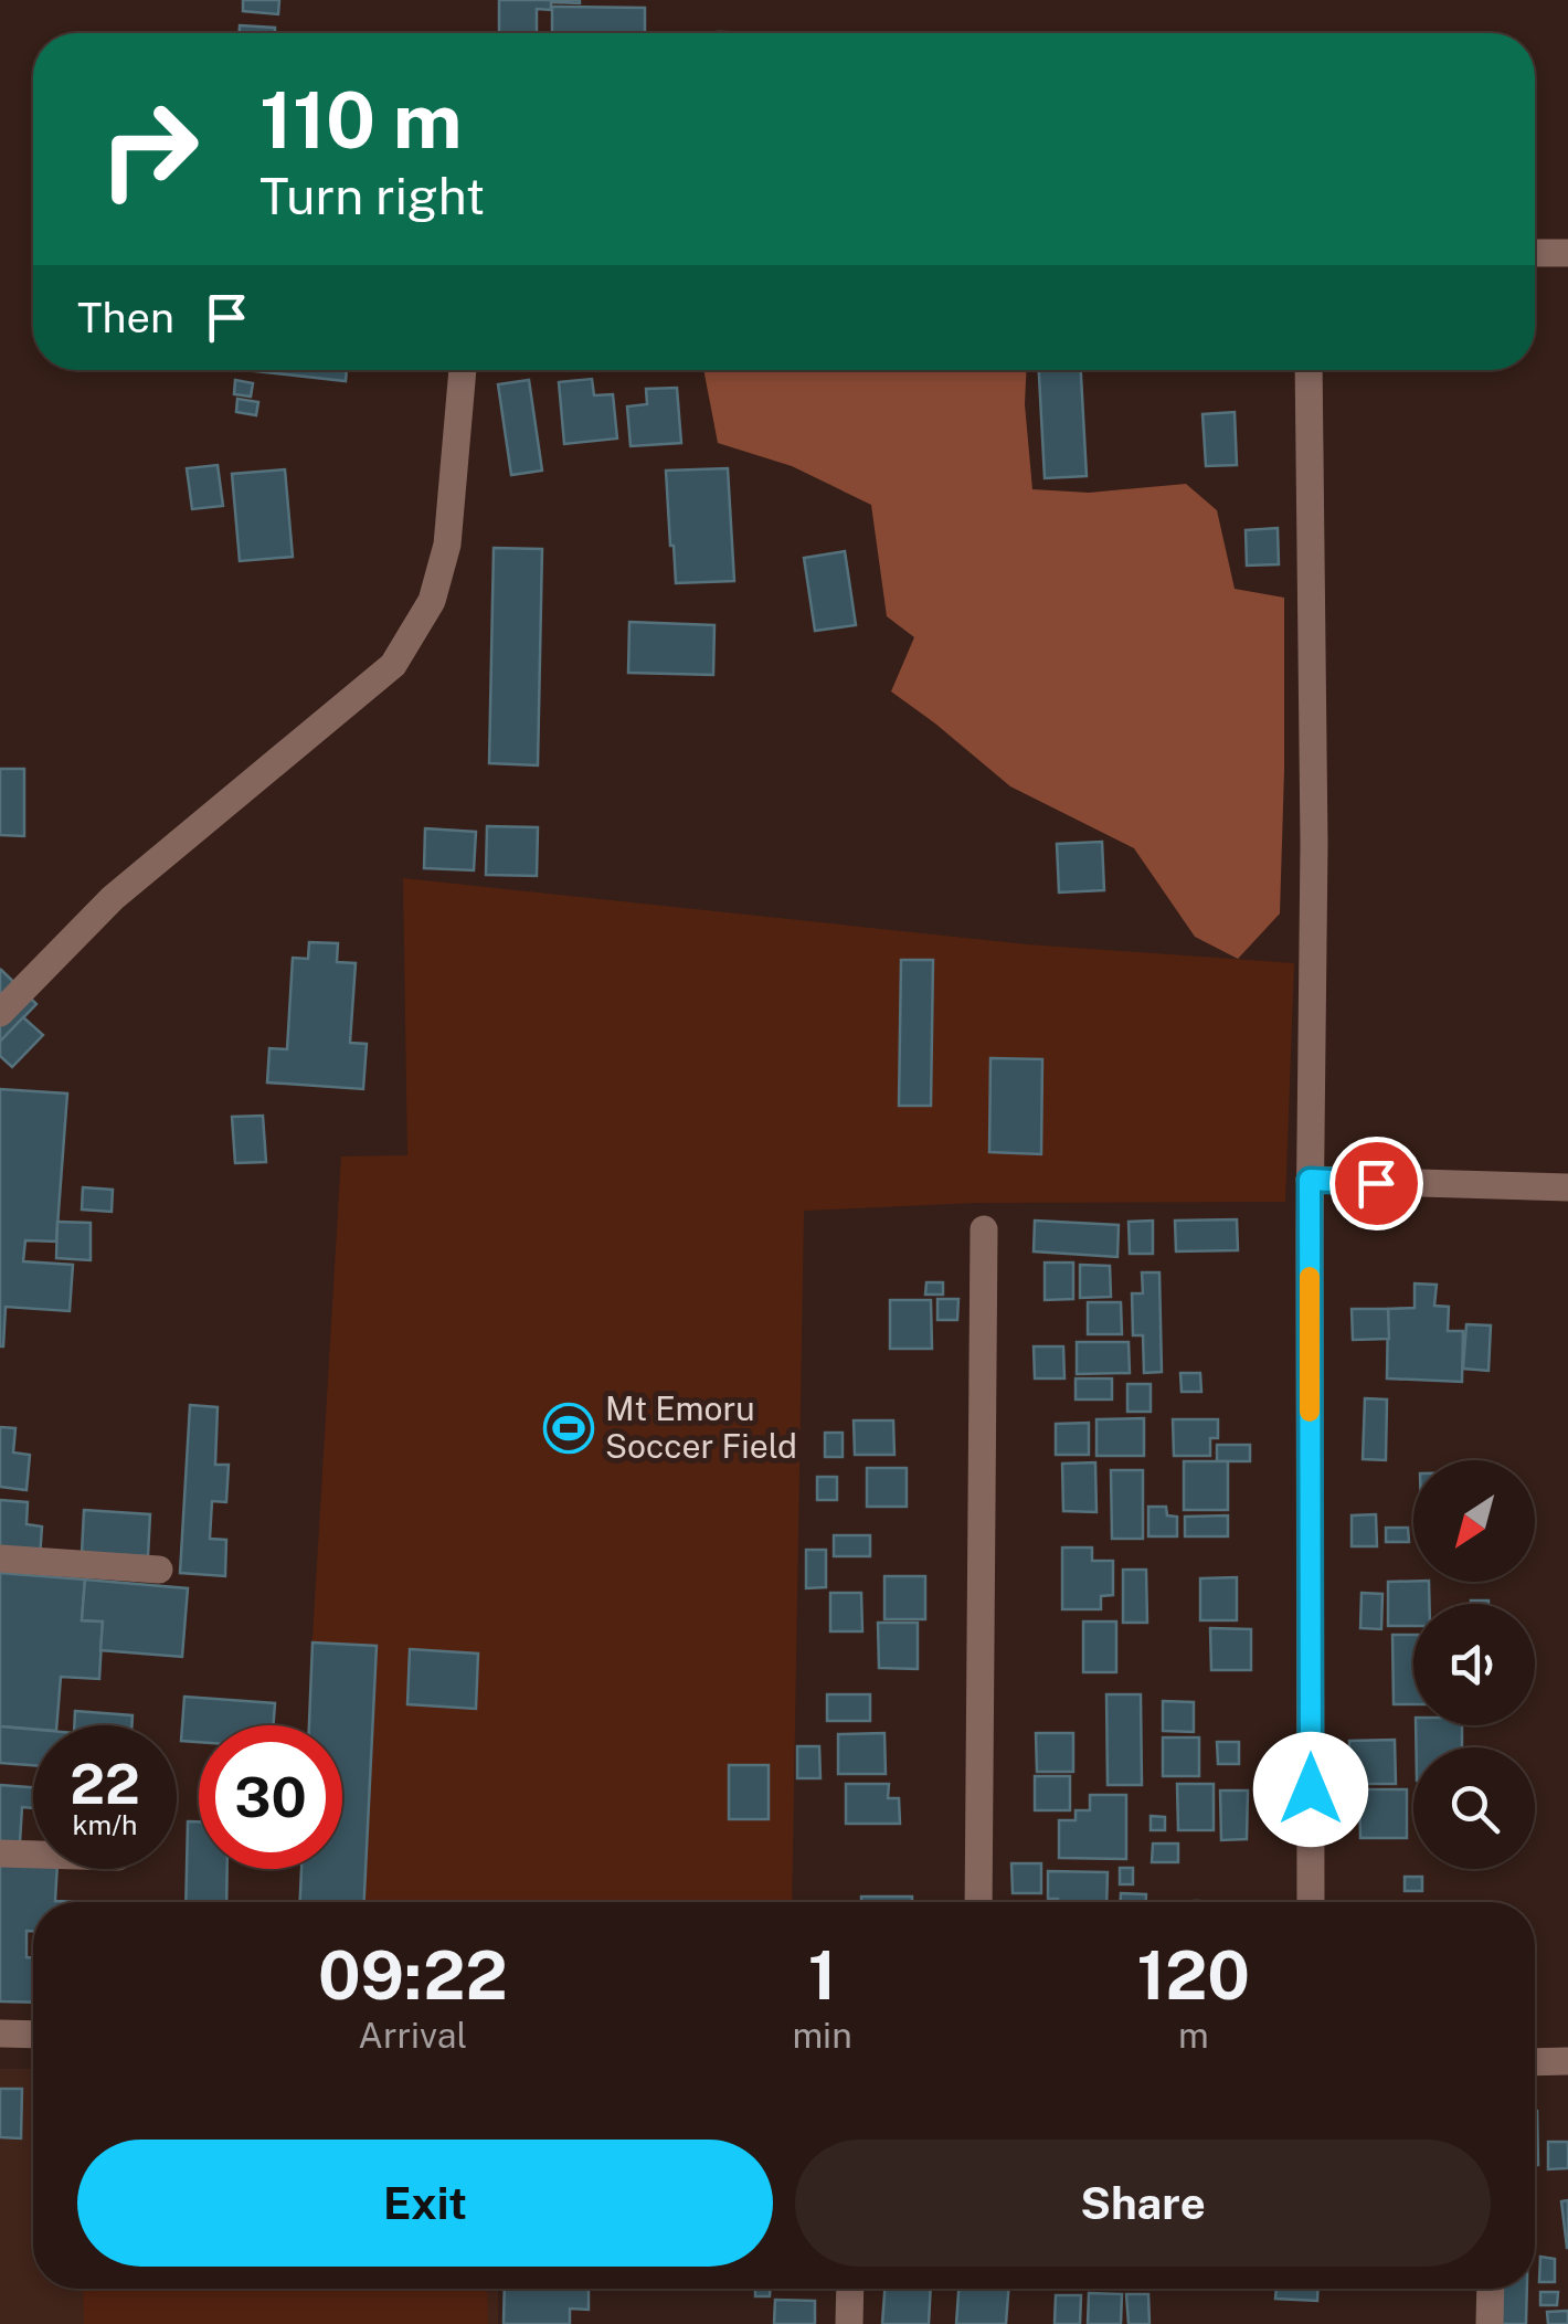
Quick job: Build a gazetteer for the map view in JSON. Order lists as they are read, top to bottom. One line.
{"places":{"sports":["Mt Emoru Soccer Field"]},"north":"bottom left","page":{"turn":["110 m","Turn right"],"then":"Then","speed":"22 km/h","limit":"30","eta":["09:22","Arrival","1","min","120","m"],"buttons":["Exit","Share"]}}
